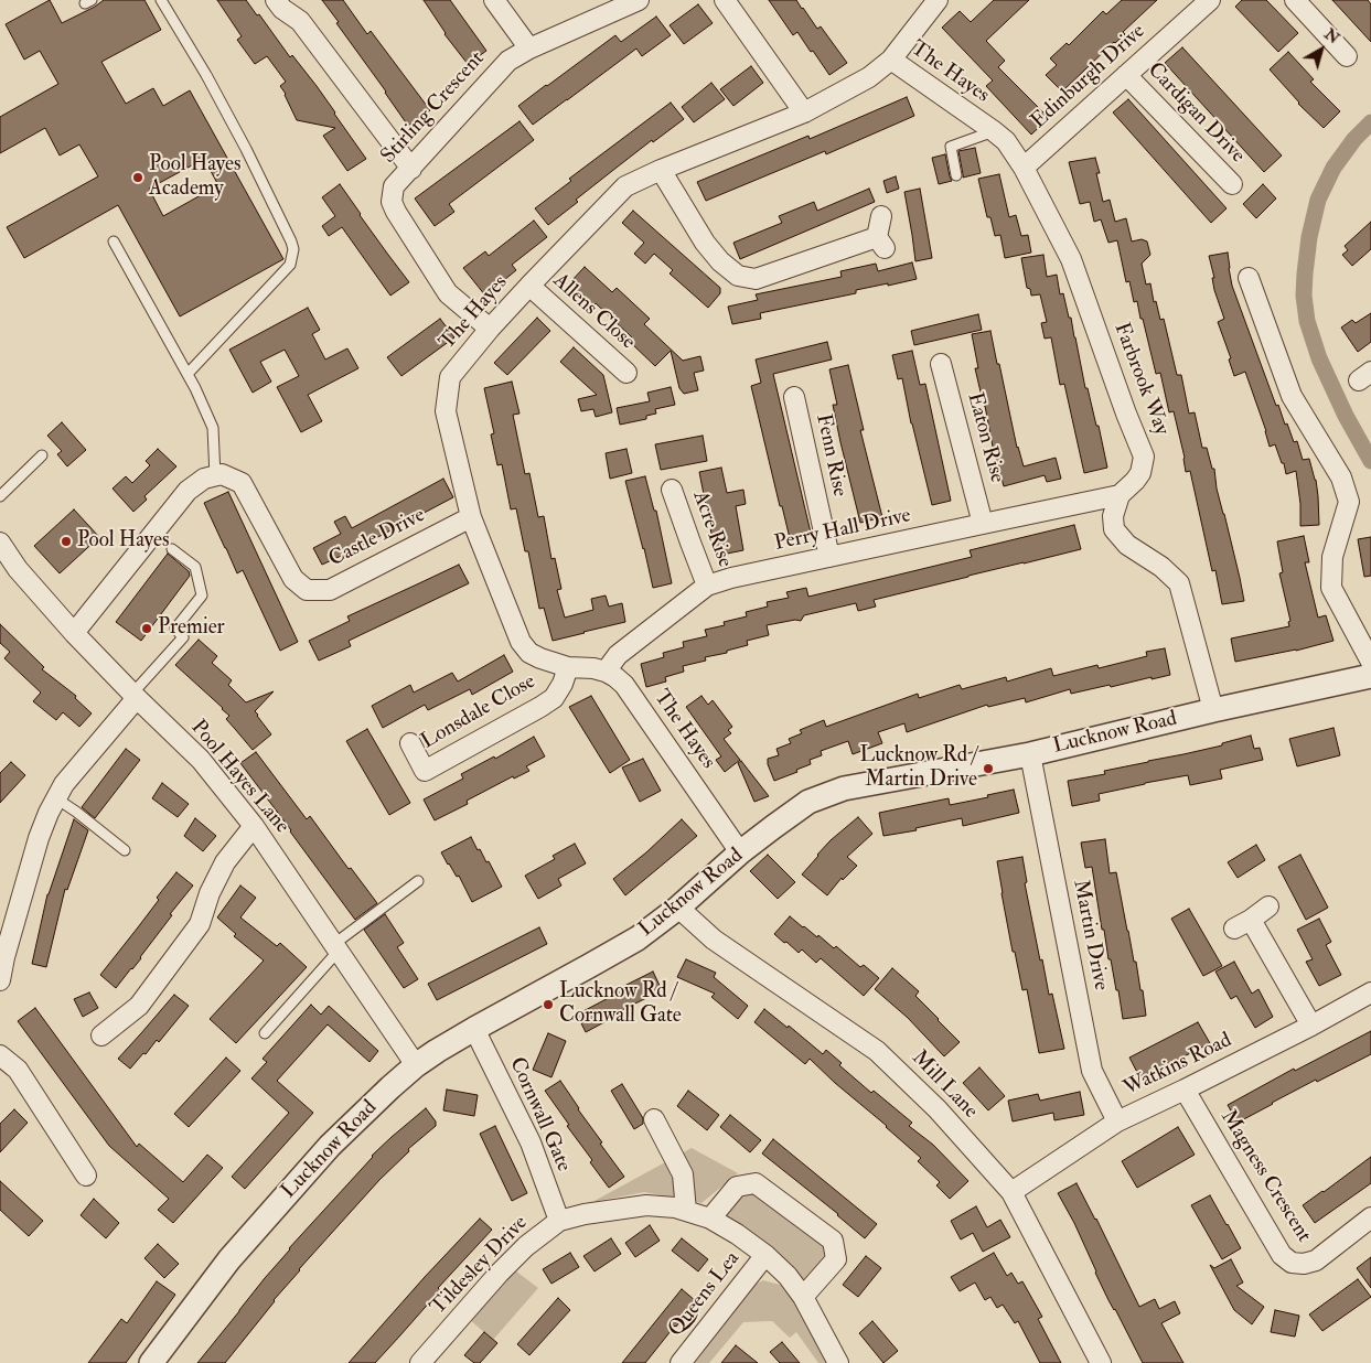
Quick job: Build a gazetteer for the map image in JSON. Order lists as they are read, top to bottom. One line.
{"streets":{"street":["The Hayes","Edinburgh Drive","Stirling Crescent","Cardigan Drive","Allens Close","Farbrook Way","Eaton Rise","Fenn Rise","Acre Rise","Perry Hall Drive","Castle Drive","Lonsdale Close","Lucknow Road","Pool Hayes Lane","Martin Drive","Watkins Road","Mill Lane","Cornwall Gate","Magness Crescent","Tildesley Drive","Queens Lea"]},"crossings":[["The Hayes","Edinburgh Drive"],["The Hayes","Stirling Crescent"],["The Hayes","Allens Close"],["The Hayes","Farbrook Way"],["The Hayes","Perry Hall Drive"],["The Hayes","Castle Drive"],["The Hayes","Lonsdale Close"],["The Hayes","Lucknow Road"],["Edinburgh Drive","Cardigan Drive"],["Edinburgh Drive","Farbrook Way"],["Farbrook Way","Perry Hall Drive"],["Eaton Rise","Perry Hall Drive"],["Fenn Rise","Perry Hall Drive"],["Acre Rise","Perry Hall Drive"],["Lucknow Road","Pool Hayes Lane"],["Lucknow Road","Martin Drive"],["Lucknow Road","Mill Lane"],["Lucknow Road","Cornwall Gate"],["Martin Drive","Watkins Road"],["Watkins Road","Mill Lane"],["Watkins Road","Magness Crescent"],["Cornwall Gate","Tildesley Drive"],["Tildesley Drive","Queens Lea"]],"places":["Pool Hayes Academy","Pool Hayes","Premier","Lucknow Rd / Martin Drive","Lucknow Rd / Cornwall Gate"],"north":"top right"}
